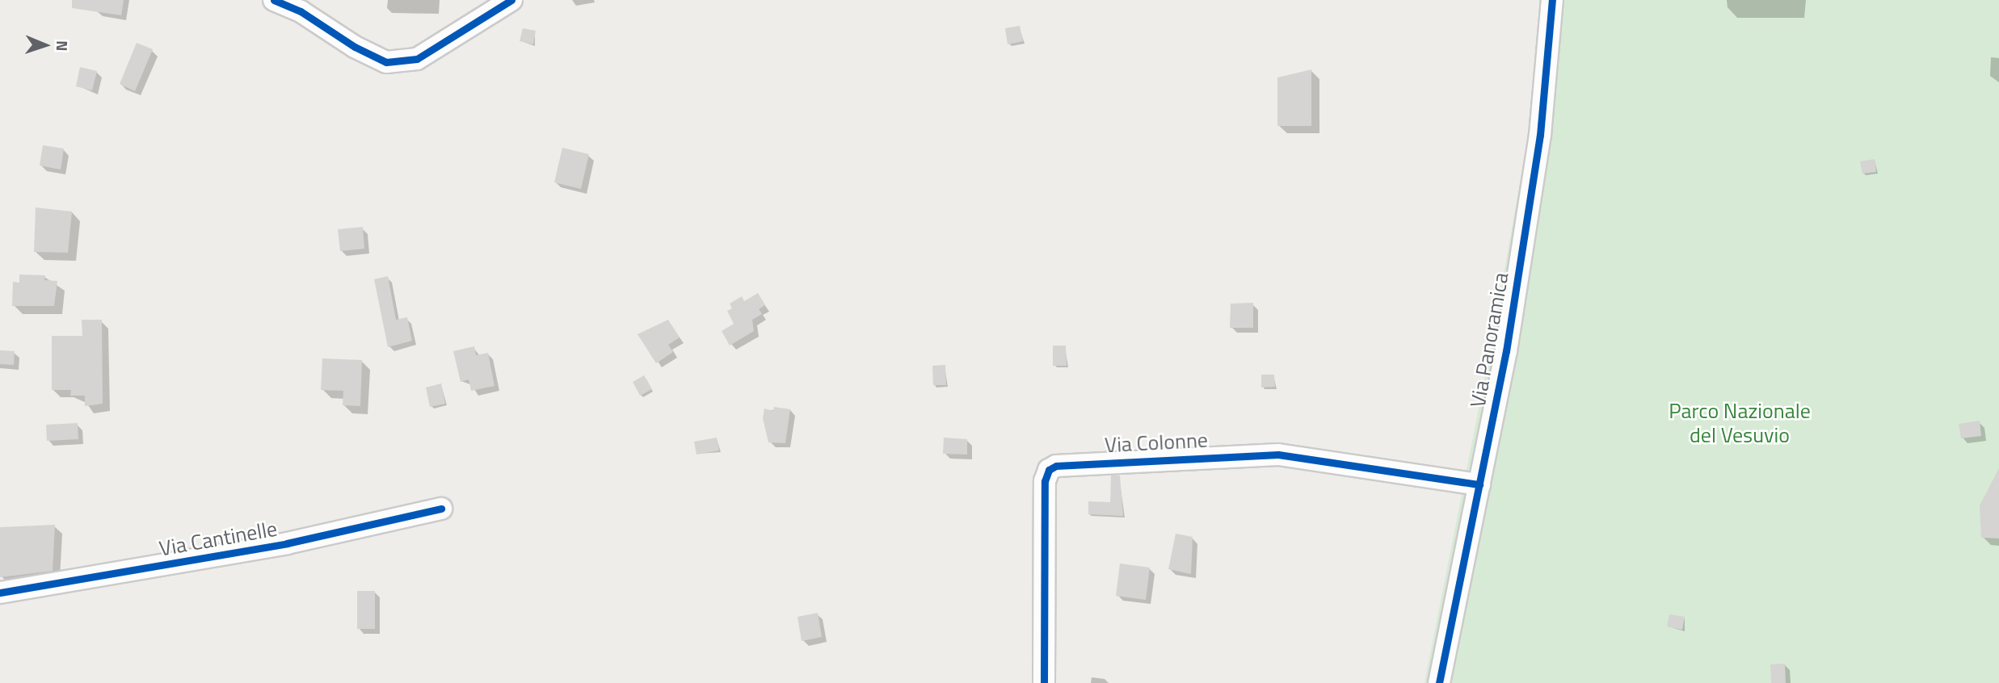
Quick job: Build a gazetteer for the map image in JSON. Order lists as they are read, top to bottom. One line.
{"streets":{"street":["Via Panoramica","Via Colonne","Via Cantinelle"]},"crossings":[["Via Panoramica","Via Colonne"]],"parks":["Parco Nazionale del Vesuvio"],"north":"right"}
